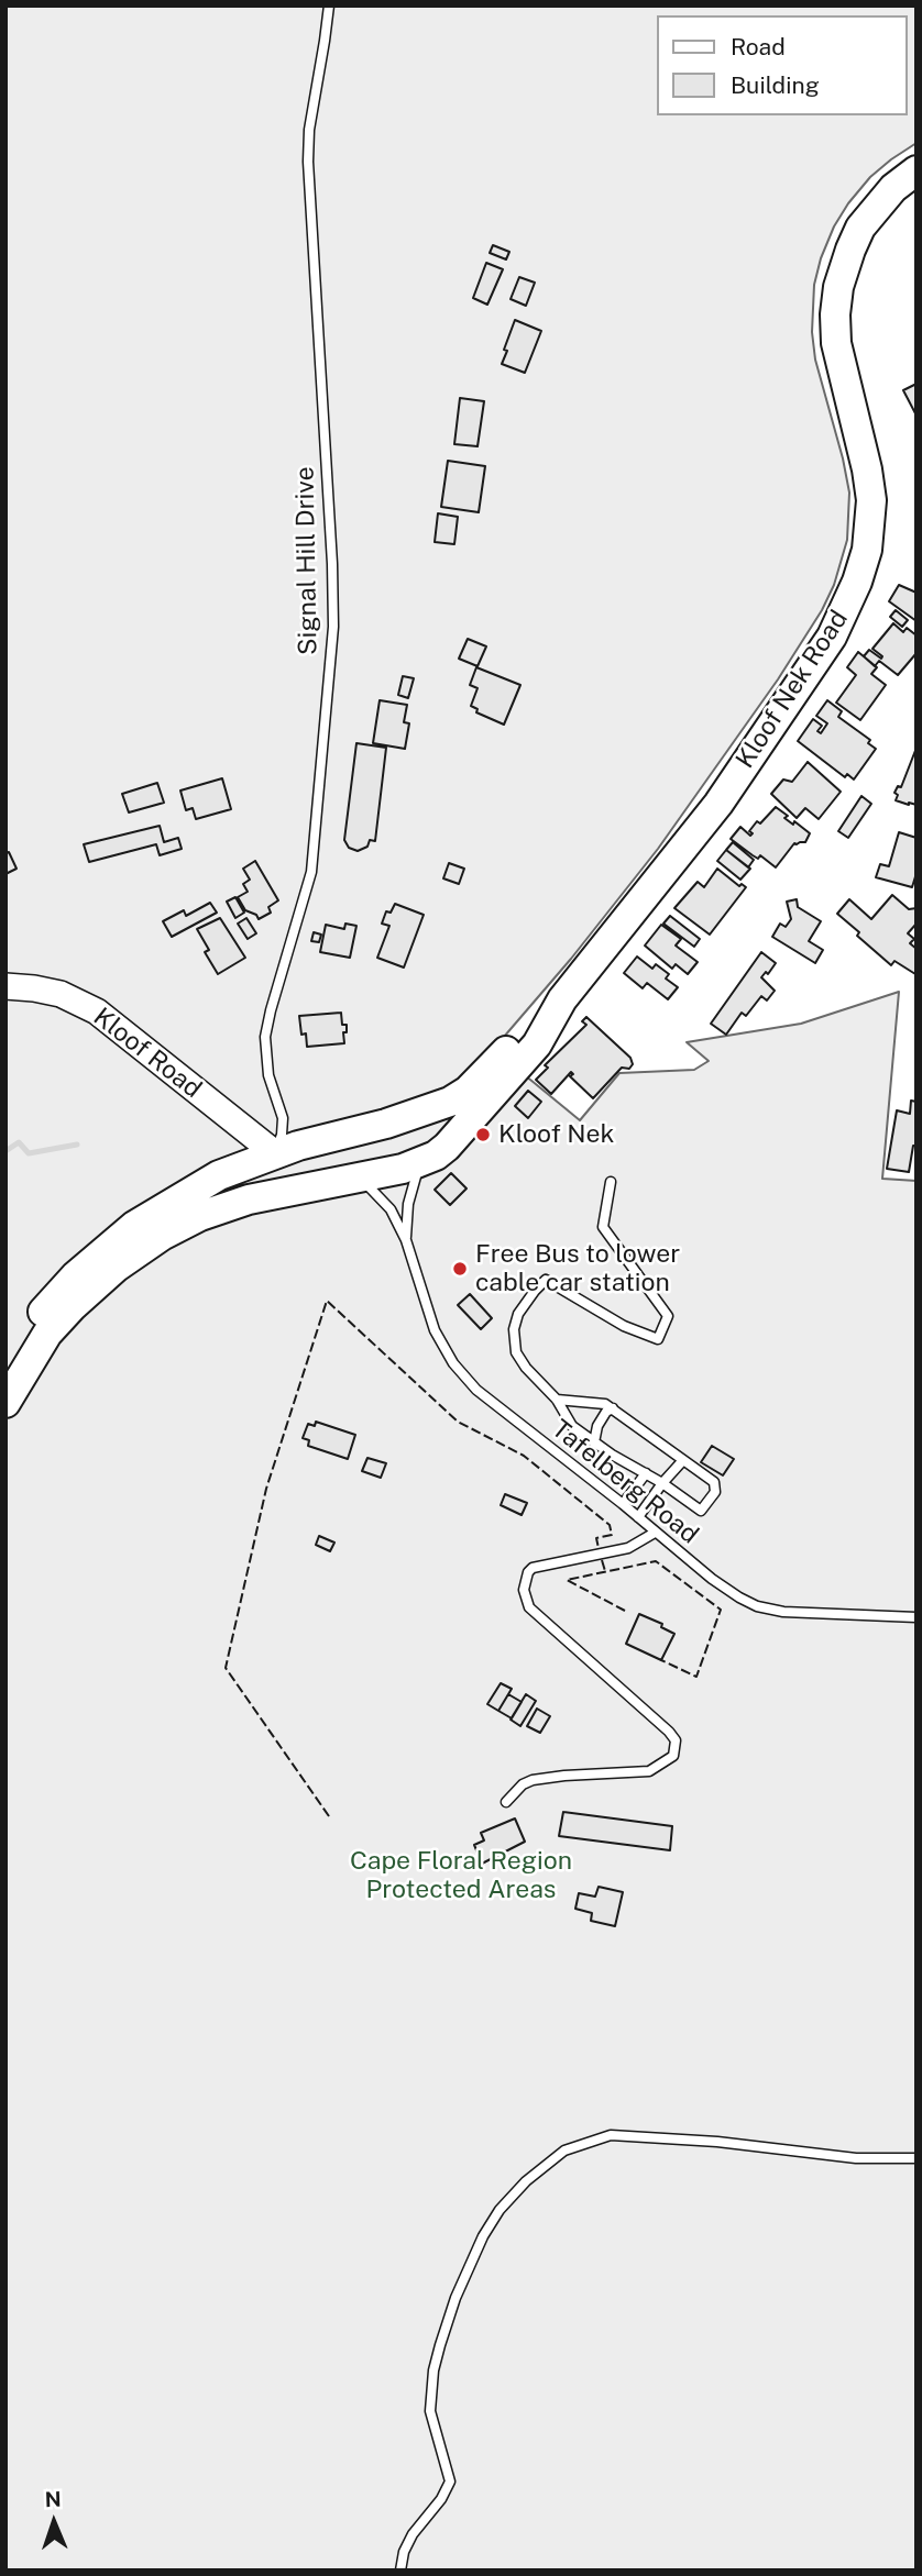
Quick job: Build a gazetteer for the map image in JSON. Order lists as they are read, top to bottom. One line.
{"streets":{"main road":["Kloof Nek Road","Kloof Road"],"lane":["Signal Hill Drive","Tafelberg Road"]},"crossings":[["Signal Hill Drive","Kloof Nek Road"],["Signal Hill Drive","Kloof Road"],["Kloof Nek Road","Kloof Road"],["Kloof Nek Road","Tafelberg Road"]],"parks":["Cape Floral Region Protected Areas"],"places":["Kloof Nek","Free Bus to lower cable car station"],"legend":["Road","Building"],"north":"top"}
